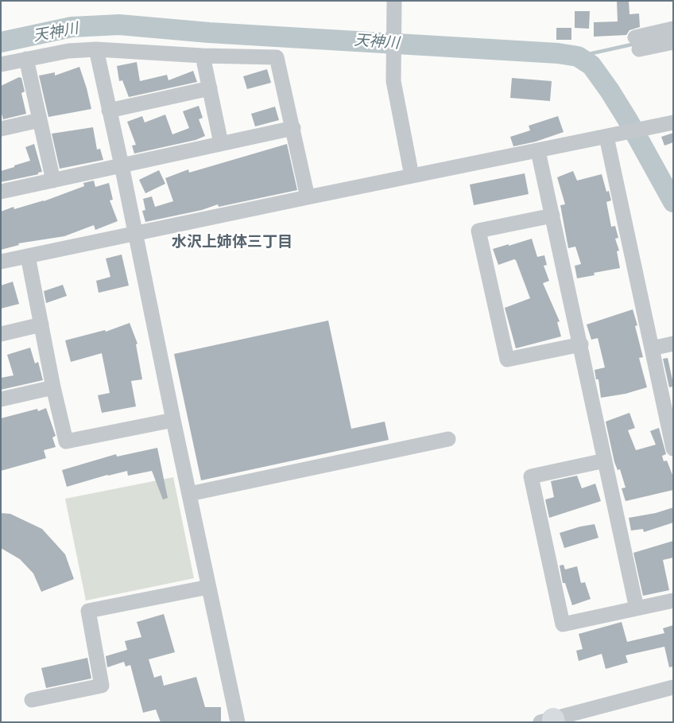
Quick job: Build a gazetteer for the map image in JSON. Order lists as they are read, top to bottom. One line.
{"districts":["水沢上姉体三丁目"],"water":["天神川"]}
